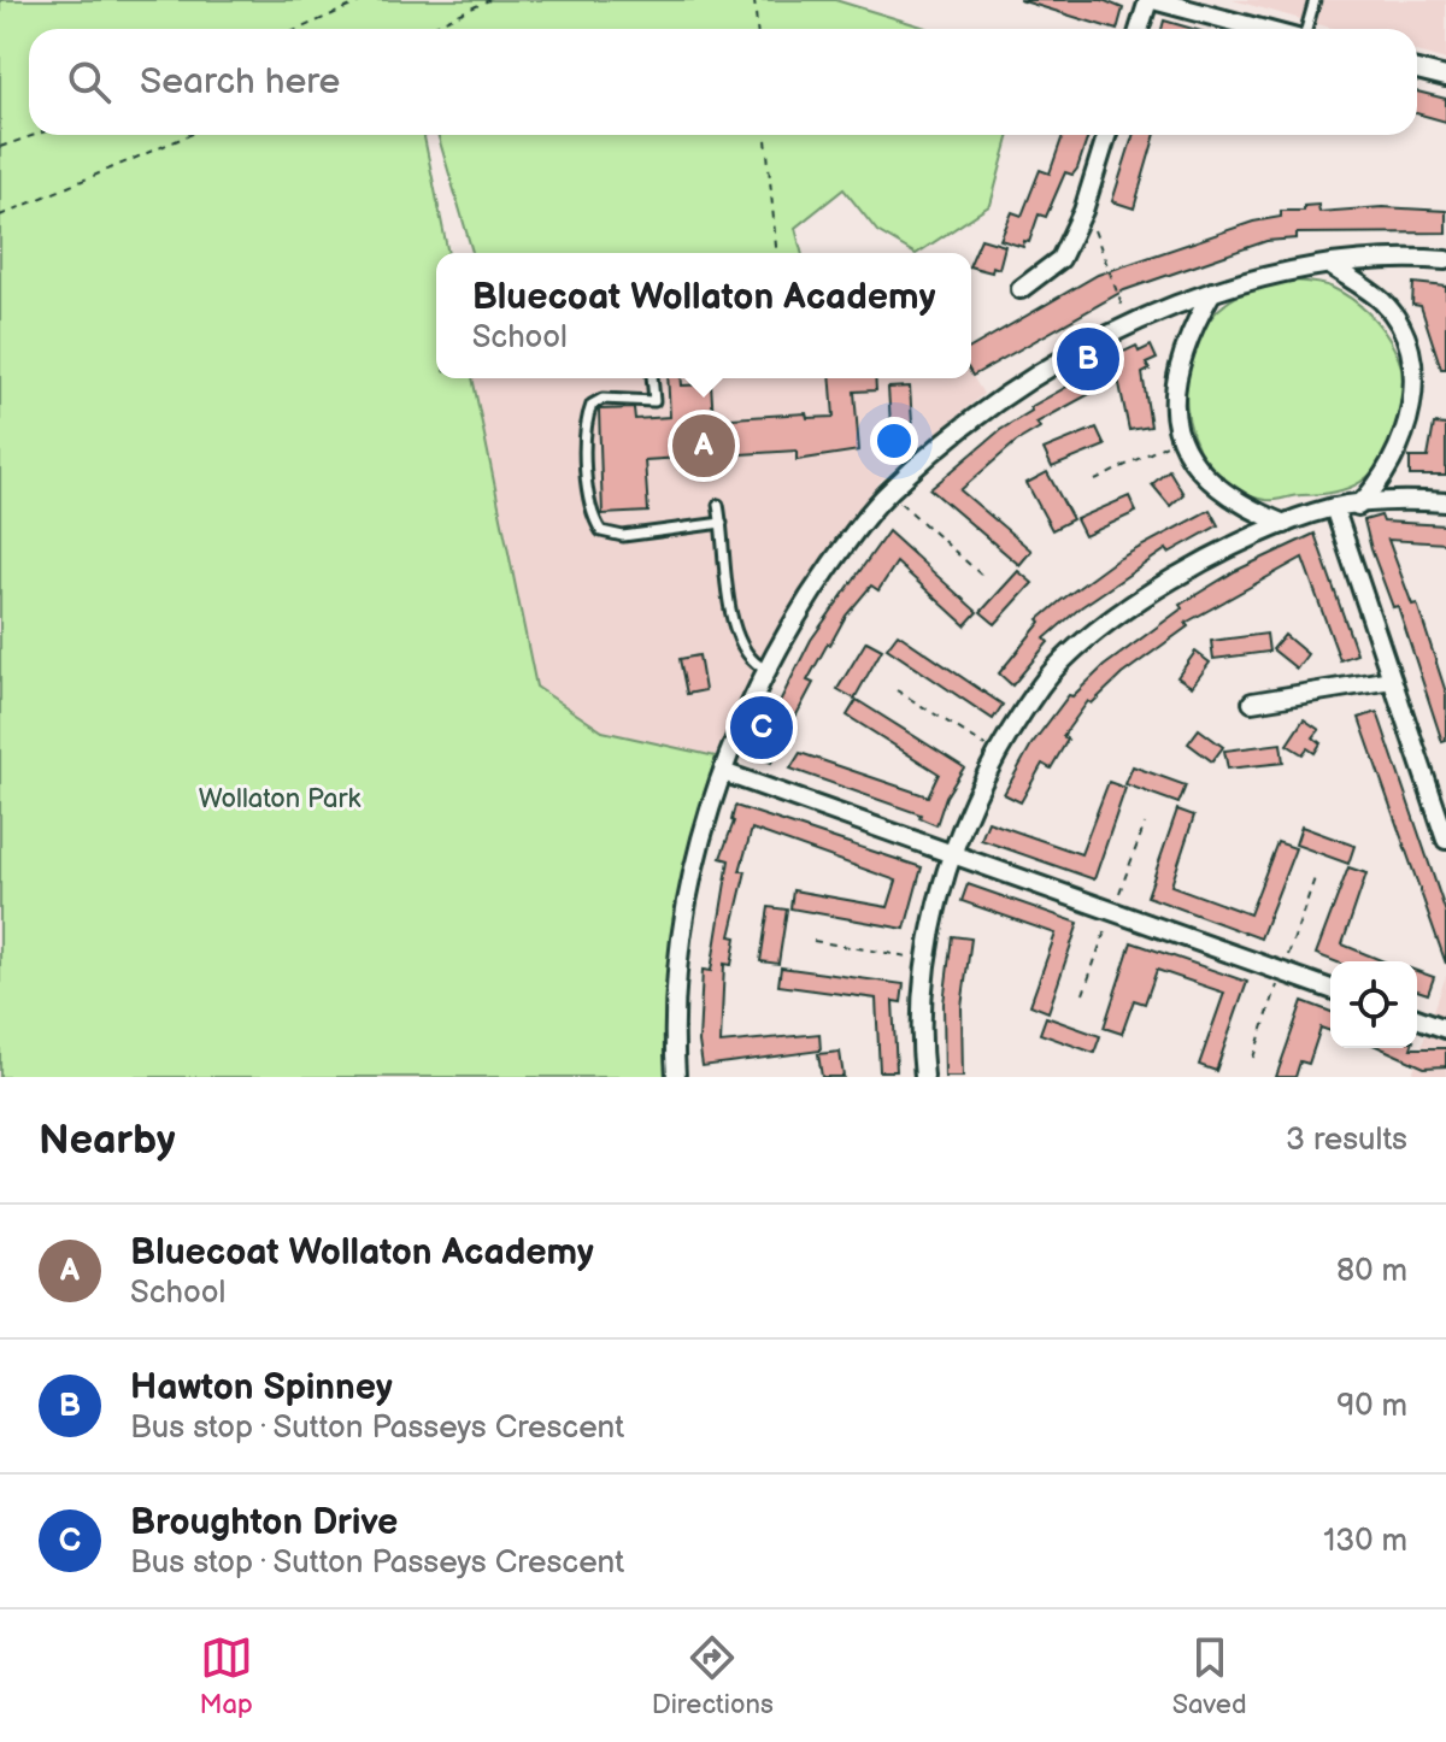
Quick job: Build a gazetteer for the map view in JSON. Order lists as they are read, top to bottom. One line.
{"parks":["Wollaton Park"],"page":{"search":"Search here","popup":["Bluecoat Wollaton Academy","School"],"pins":["B","A","C"],"heading":["Nearby","3 results"],"list":[{"mark":"A","name":"Bluecoat Wollaton Academy","note":"School","value":"80 m"},{"mark":"B","name":"Hawton Spinney","note":"Bus stop · Sutton Passeys Crescent","value":"90 m"},{"mark":"C","name":"Broughton Drive","note":"Bus stop · Sutton Passeys Crescent","value":"130 m"}],"nav":["Map","Directions","Saved"]}}
